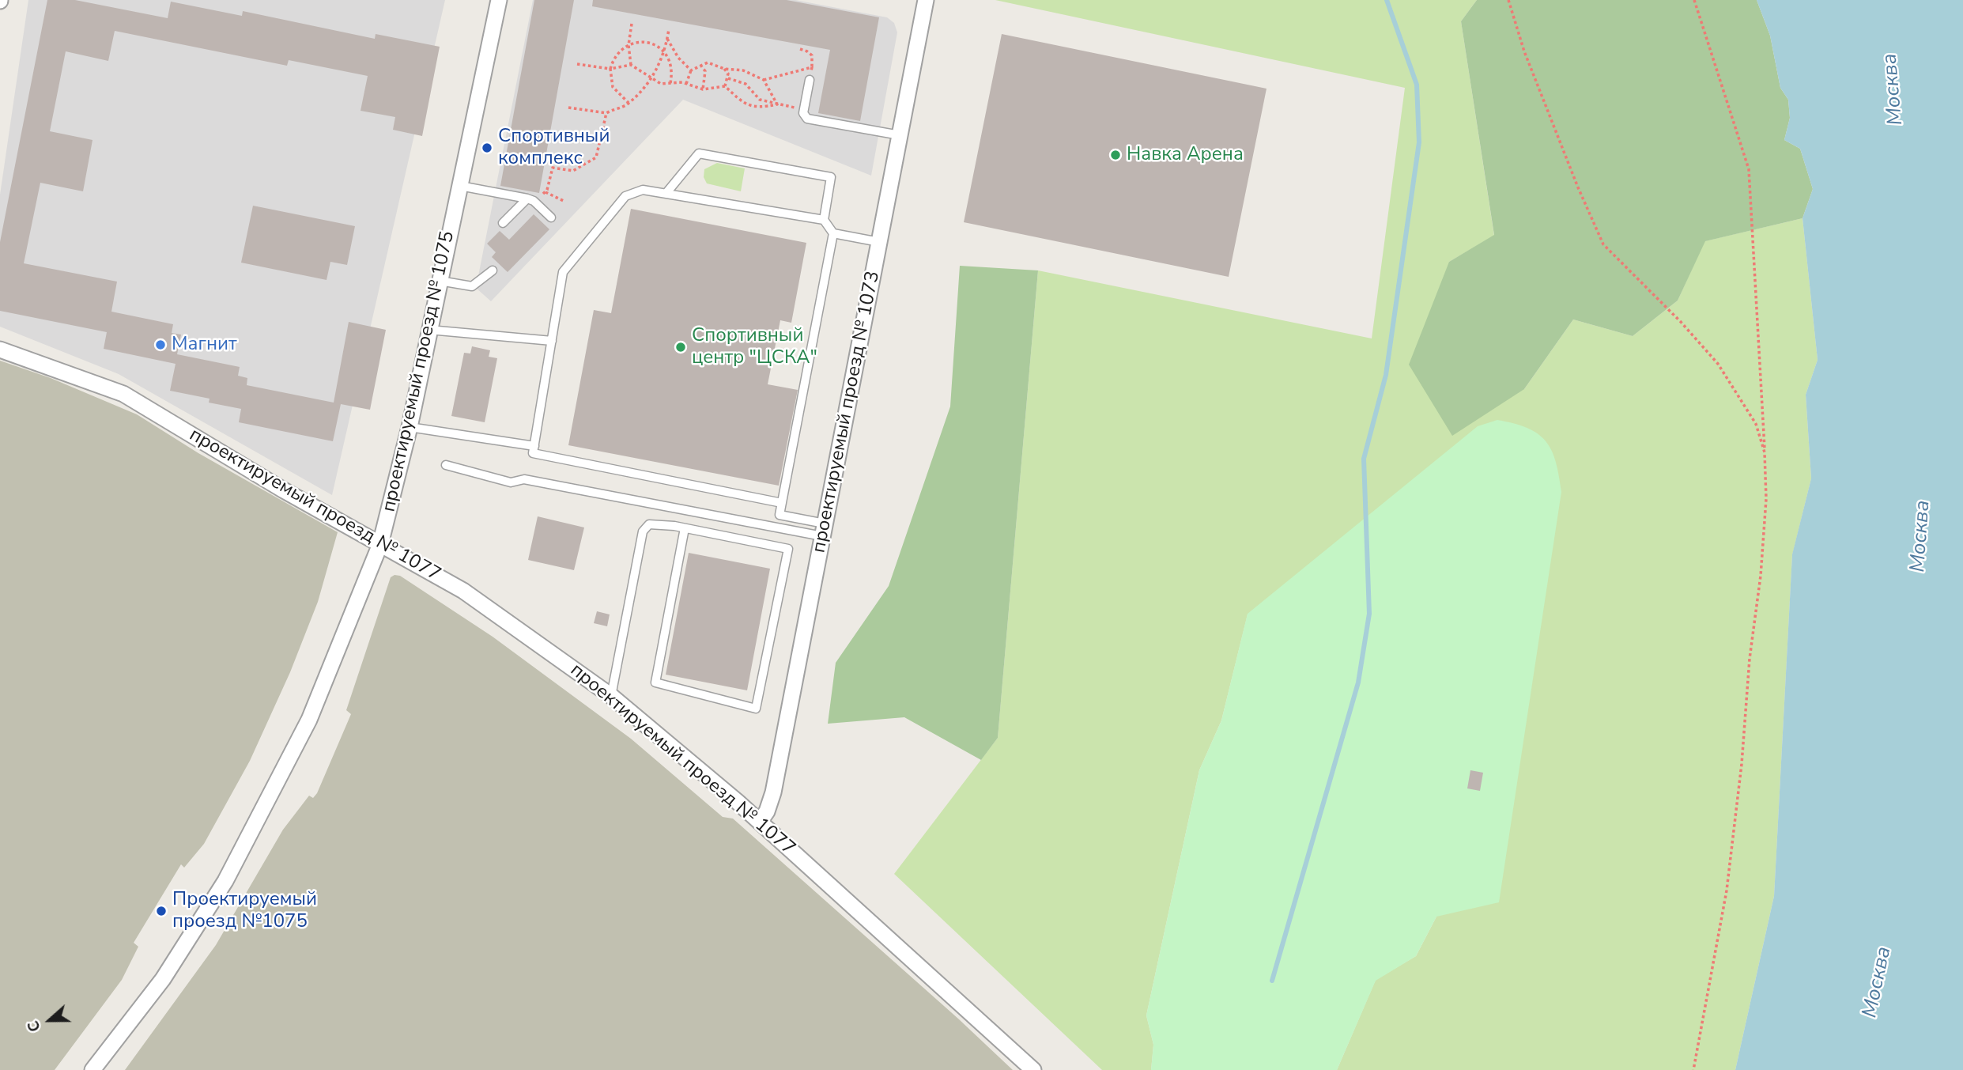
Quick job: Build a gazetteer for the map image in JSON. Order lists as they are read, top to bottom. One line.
{"streets":{"street":["проектируемый проезд № 1075","проектируемый проезд № 1073","проектируемый проезд № 1077"]},"crossings":[["проектируемый проезд № 1075","проектируемый проезд № 1077"],["проектируемый проезд № 1073","проектируемый проезд № 1077"]],"water":["Москва"],"places":["Спортивный комплекс","Навка Арена","Магнит","Спортивный центр \"ЦСКА\"","Проектируемый проезд №1075"],"north":"left"}
